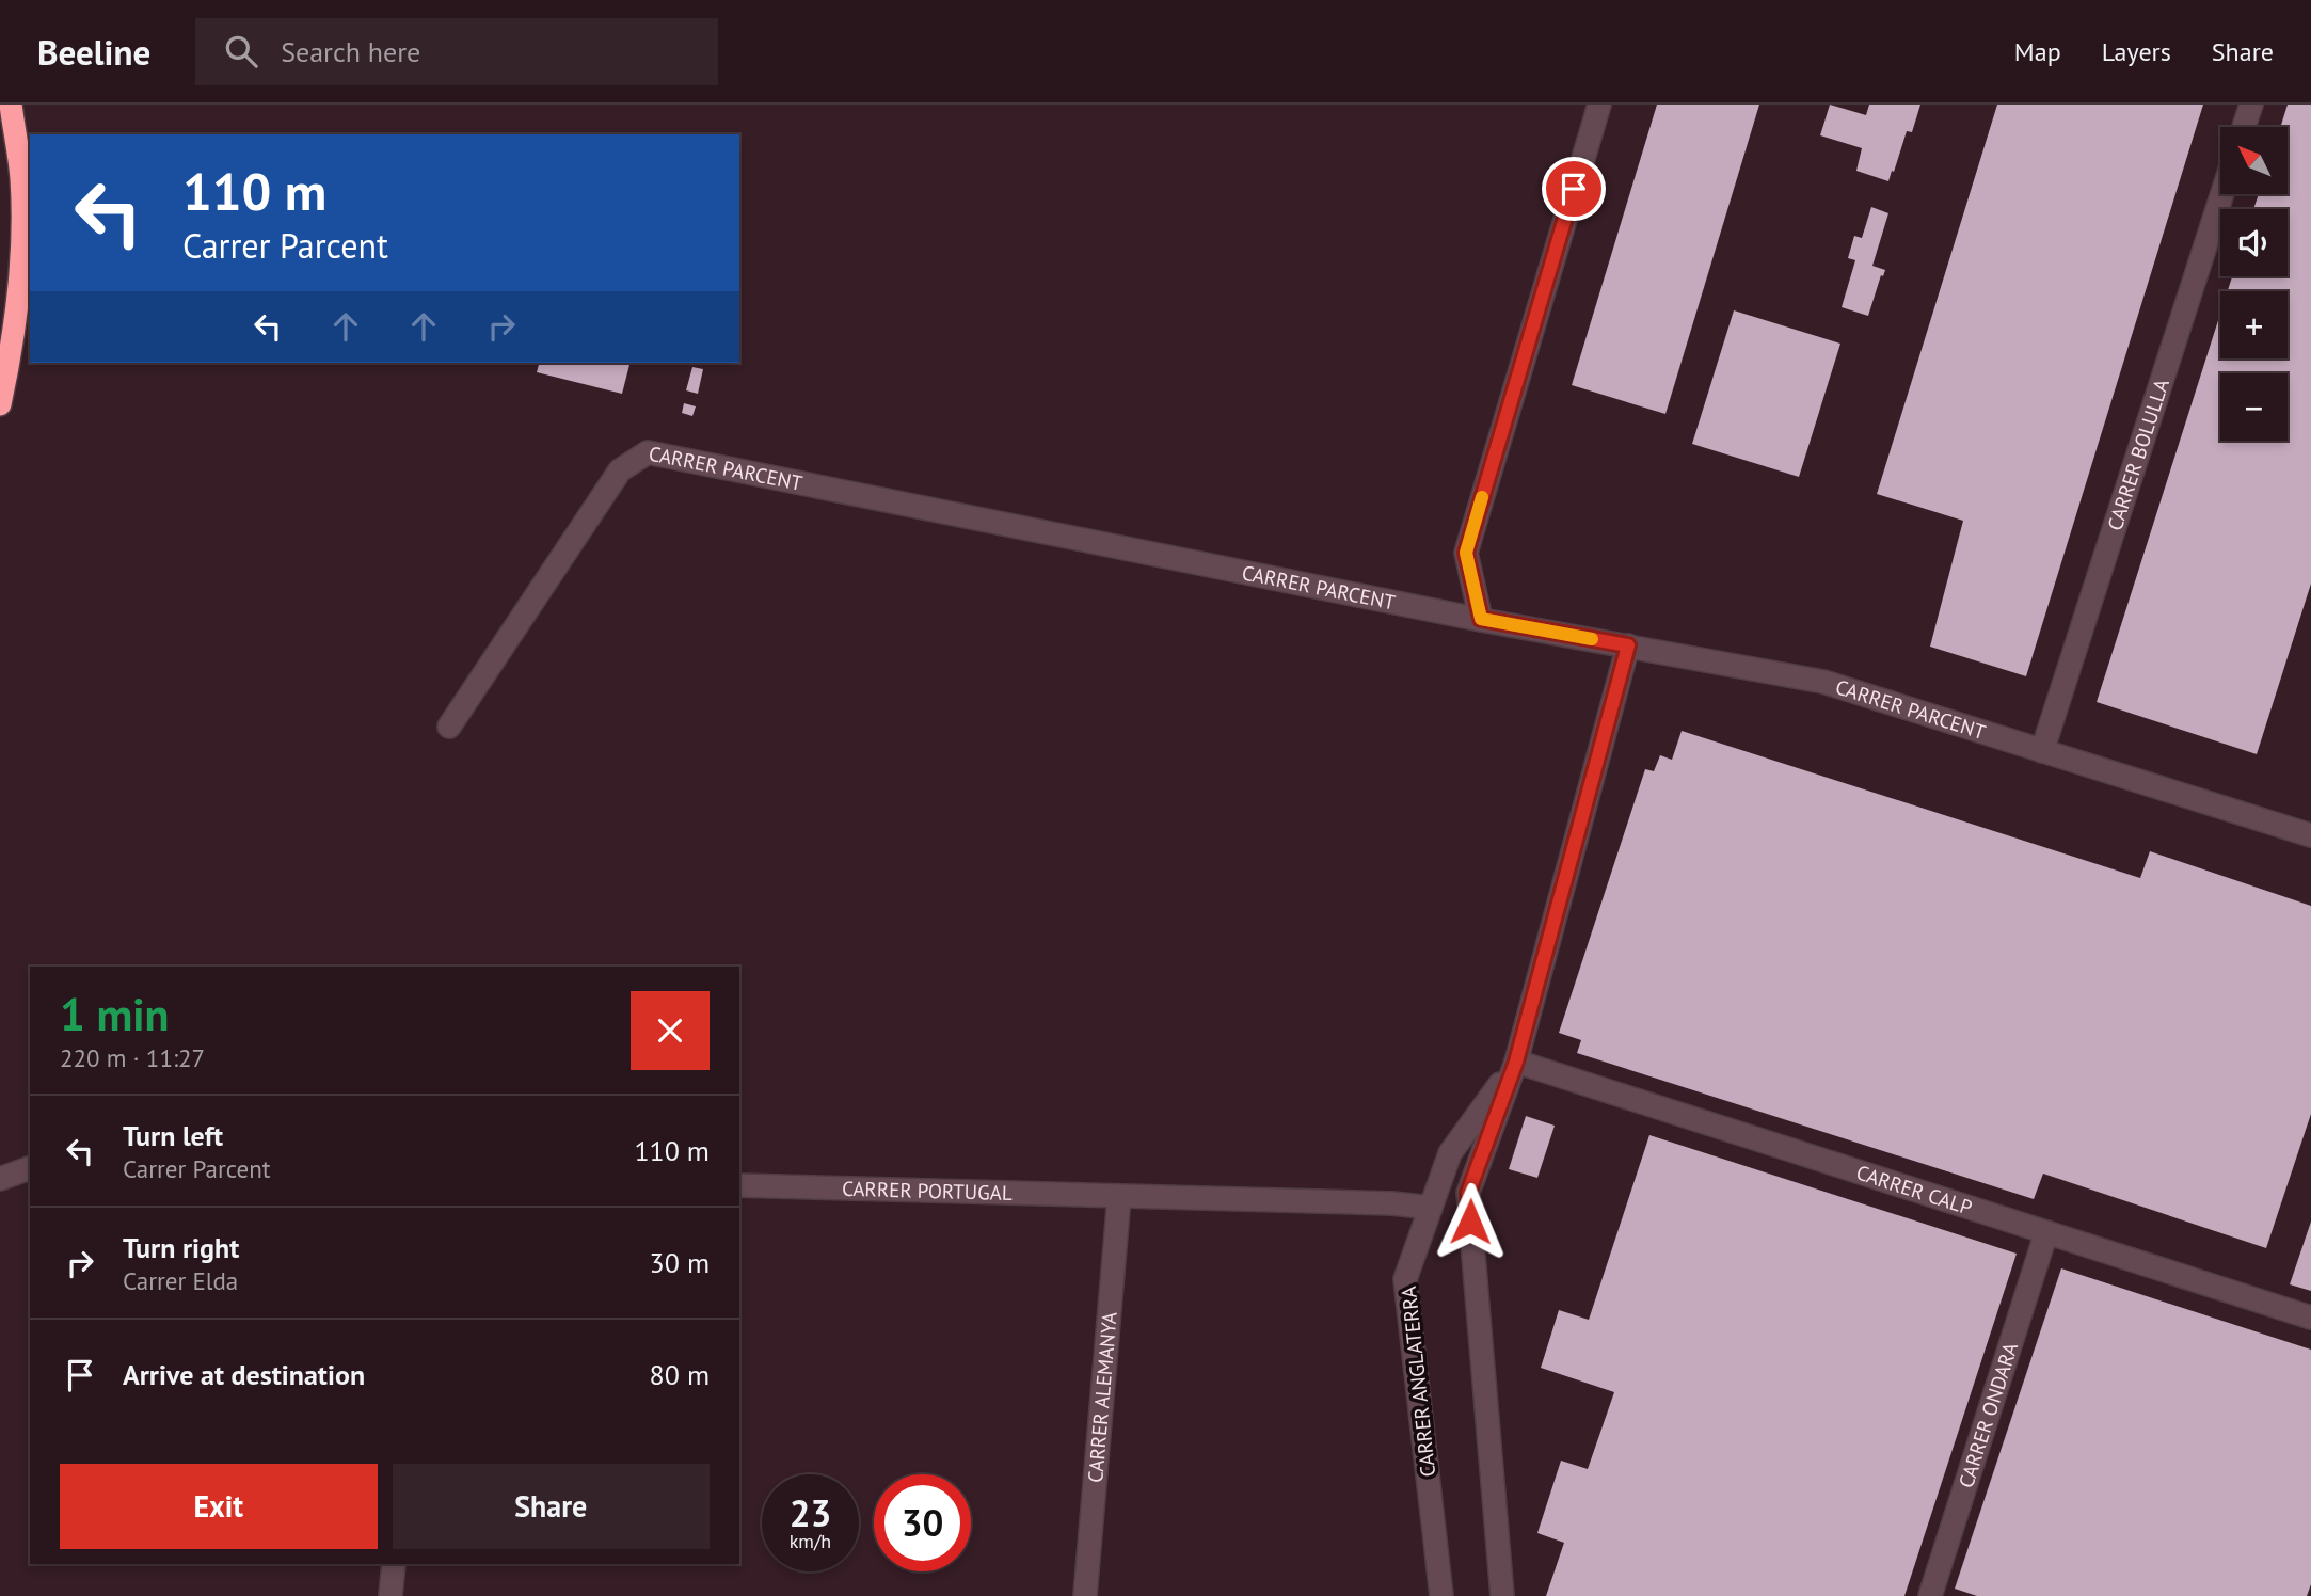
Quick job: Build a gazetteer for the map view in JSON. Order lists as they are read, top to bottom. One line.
{"streets":{"street":["CARRER BOLULLA","CARRER PARCENT","CARRER CALP","CARRER PORTUGAL","CARRER ANGLATERRA","CARRER ALEMANYA","CARRER ONDARA"]},"crossings":[["CARRER BOLULLA","CARRER PARCENT"],["CARRER CALP","CARRER ANGLATERRA"],["CARRER CALP","CARRER ONDARA"],["CARRER PORTUGAL","CARRER ANGLATERRA"],["CARRER PORTUGAL","CARRER ALEMANYA"]],"north":"top left","page":{"header":"Beeline","search":"Search here","nav":["Map","Layers","Share"],"map_buttons":["+","−"],"turn":["110 m","Carrer Parcent"],"heading":["1 min","220 m · 11:27"],"list":[{"name":"Turn left","note":"Carrer Parcent","value":"110 m"},{"name":"Turn right","note":"Carrer Elda","value":"30 m"},{"name":"Arrive at destination","value":"80 m"}],"buttons":["Exit","Share"],"speed":"23 km/h","limit":"30"}}
